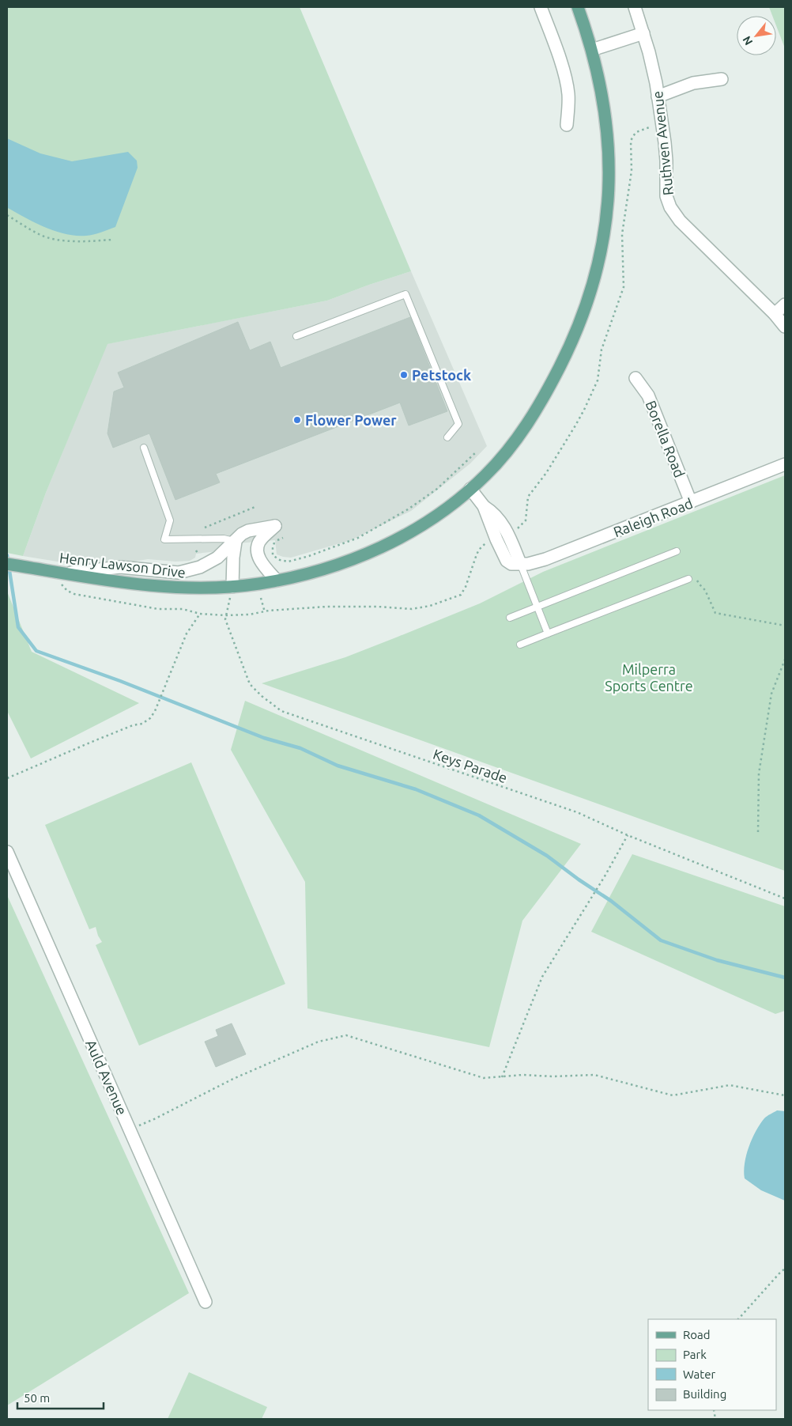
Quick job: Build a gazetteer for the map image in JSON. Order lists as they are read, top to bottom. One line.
{"streets":{"main road":["Henry Lawson Drive"],"street":["Ruthven Avenue","Borella Road","Raleigh Road","Auld Avenue"],"path":["Keys Parade"]},"crossings":[["Borella Road","Raleigh Road"],["Raleigh Road","Henry Lawson Drive"],["Henry Lawson Drive","Keys Parade"]],"parks":["Milperra Sports Centre"],"places":["Petstock","Flower Power"],"legend":["Road","Park","Water","Building"],"scale_bar":"50 m","north":"bottom left"}
